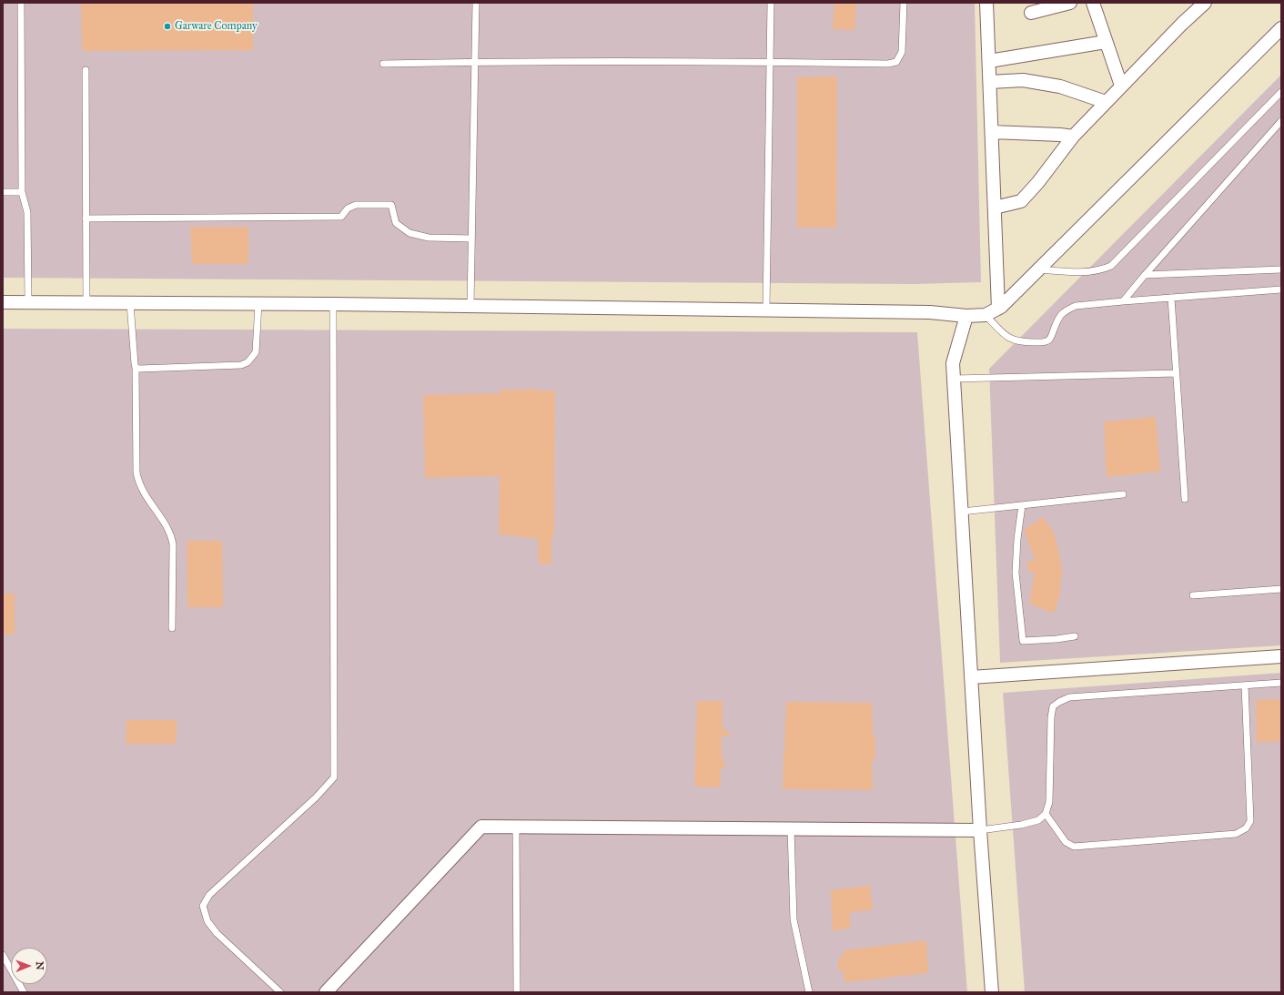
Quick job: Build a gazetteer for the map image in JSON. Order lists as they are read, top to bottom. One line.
{"places":["Garware Company"],"north":"right"}
